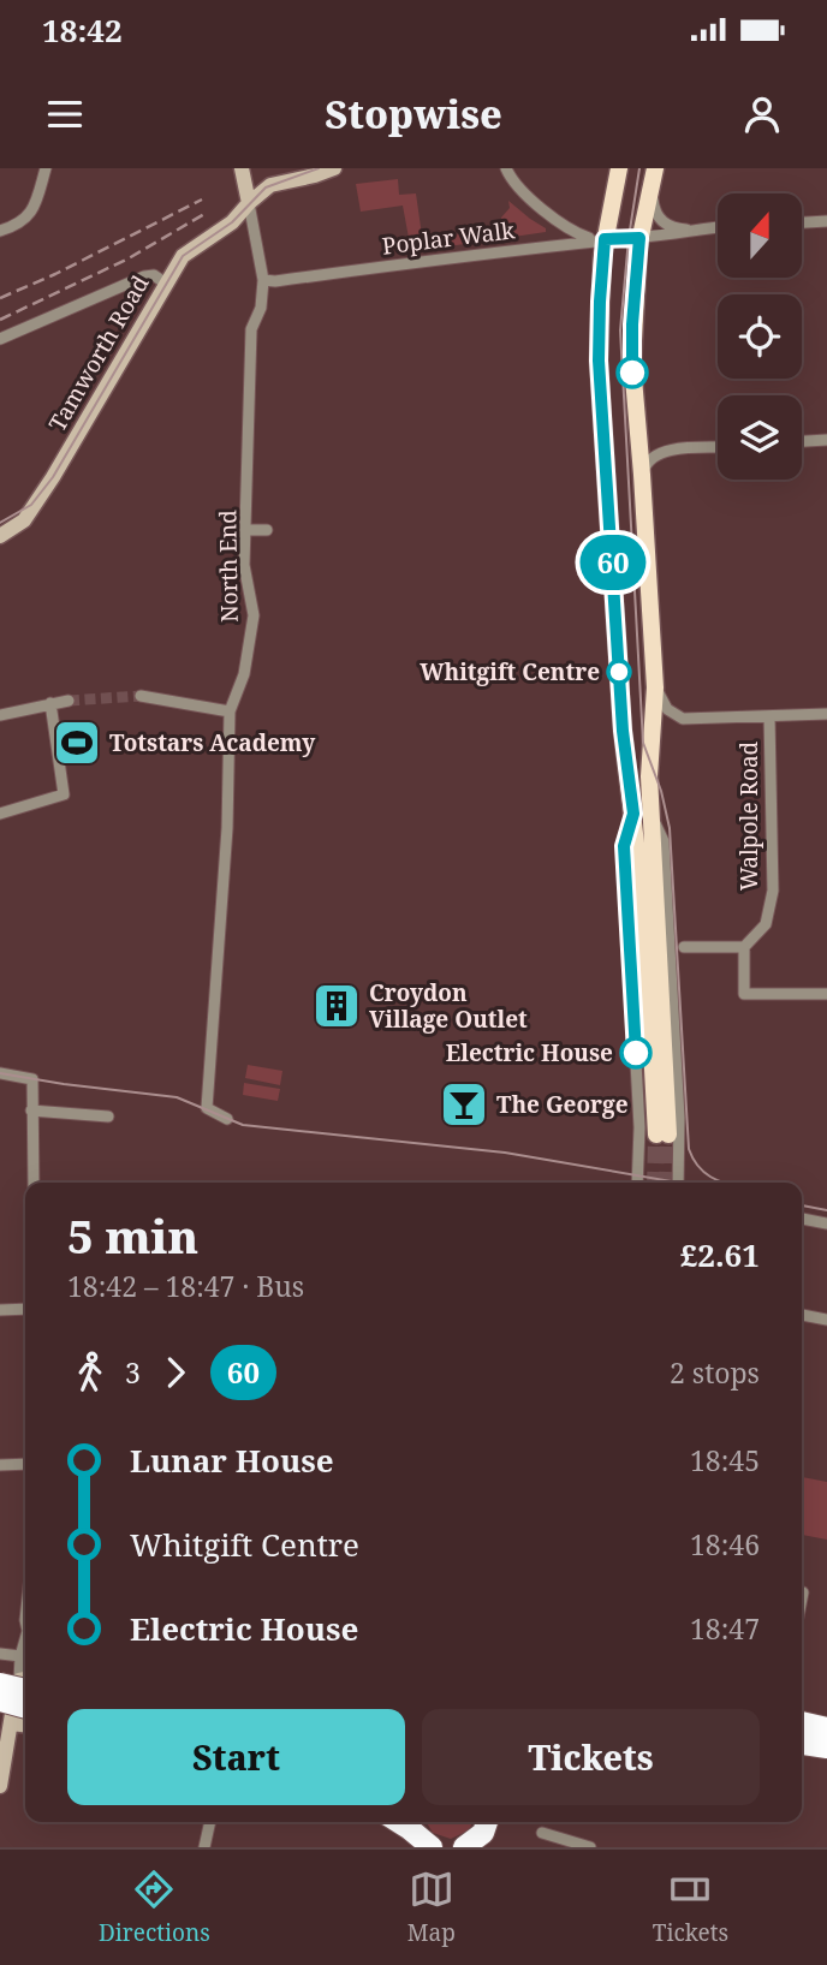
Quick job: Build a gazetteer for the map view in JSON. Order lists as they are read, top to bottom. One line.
{"streets":{"street":["Poplar Walk","Tamworth Road","North End","Walpole Road"]},"crossings":[["Poplar Walk","North End"],["Tamworth Road","North End"]],"places":{"other":["Whitgift Centre","Electric House"],"sports":["Totstars Academy"],"building":["Croydon Village Outlet"],"bar":["The George"]},"lines":["bus line 60"],"north":"top","page":{"status":"18:42","header":"Stopwise","on_map":"60","heading":["5 min","18:42 – 18:47 · Bus","£2.61"],"legs":["3","60","2 stops"],"list":[{"name":"Lunar House","value":"18:45"},{"name":"Whitgift Centre","value":"18:46"},{"name":"Electric House","value":"18:47"}],"buttons":["Start","Tickets"],"tabs":["Directions","Map","Tickets"]}}
